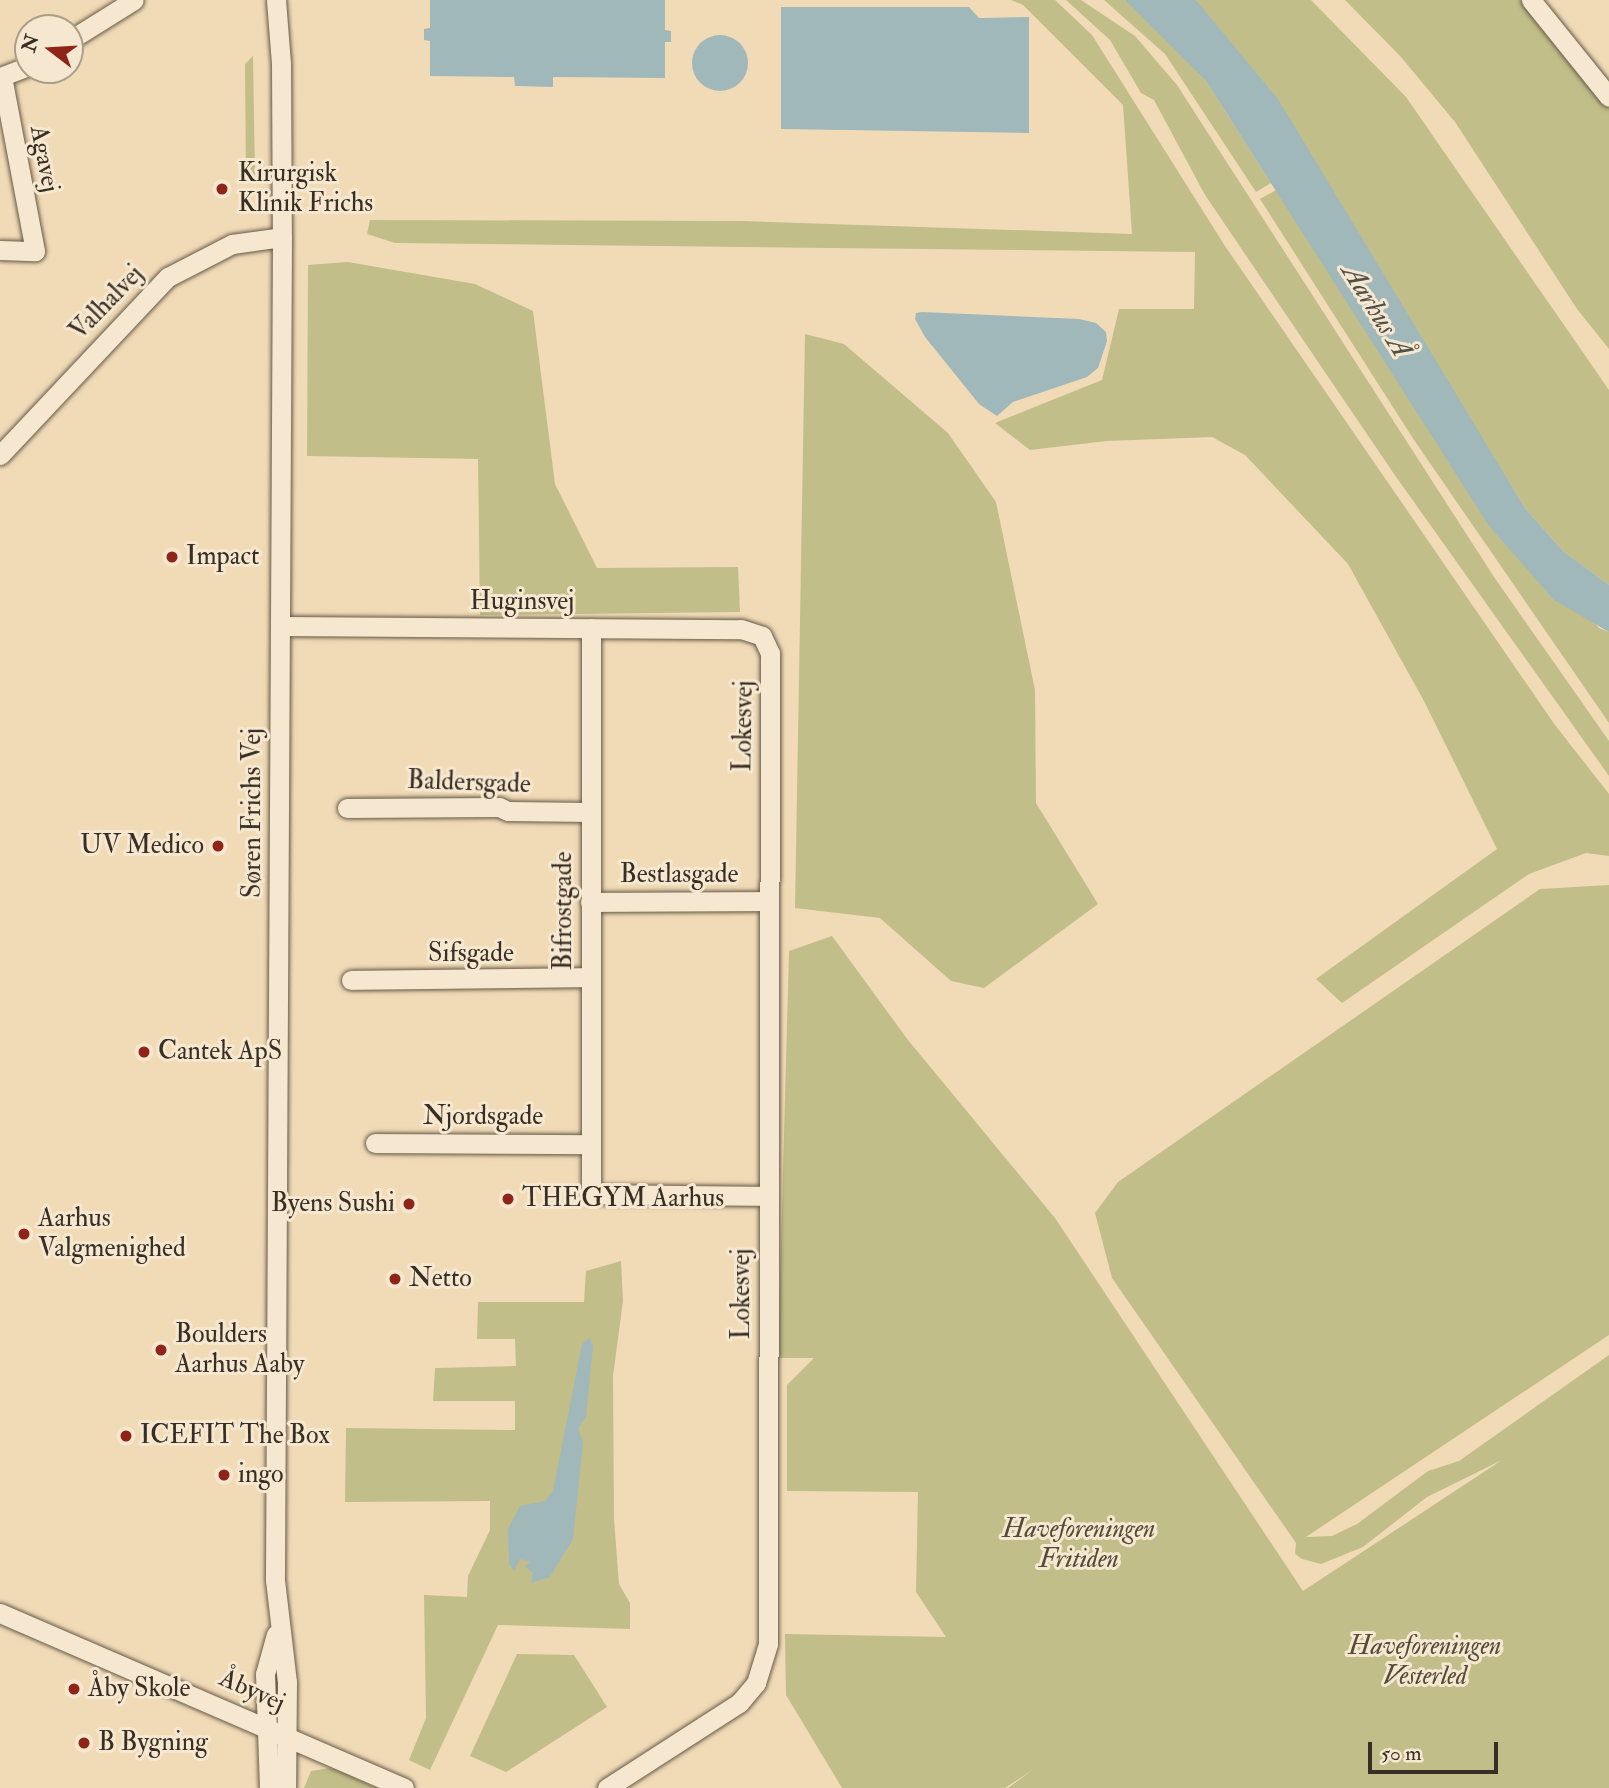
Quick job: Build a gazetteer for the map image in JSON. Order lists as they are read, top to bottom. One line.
{"streets":{"street":["Agavej","Valhalvej","Huginsvej","Lokesvej","Baldersgade","Søren Frichs Vej","Bestlasgade","Bifrostgade","Sifsgade","Njordsgade","Åbyvej"]},"crossings":[["Valhalvej","Søren Frichs Vej"],["Huginsvej","Lokesvej"],["Huginsvej","Søren Frichs Vej"],["Huginsvej","Bifrostgade"],["Lokesvej","Bestlasgade"],["Lokesvej","Bifrostgade"],["Baldersgade","Bifrostgade"],["Søren Frichs Vej","Åbyvej"],["Bestlasgade","Bifrostgade"],["Bifrostgade","Sifsgade"],["Bifrostgade","Njordsgade"]],"water":["Aarhus Å"],"parks":["Haveforeningen Fritiden","Haveforeningen Vesterled"],"places":["Kirurgisk Klinik Frichs","Impact","UV Medico","Cantek ApS","THEGYM Aarhus","Byens Sushi","Aarhus Valgmenighed","Netto","Boulders Aarhus Aaby","ICEFIT The Box","ingo","Åby Skole","B Bygning"],"scale_bar":"50 m","north":"left"}
